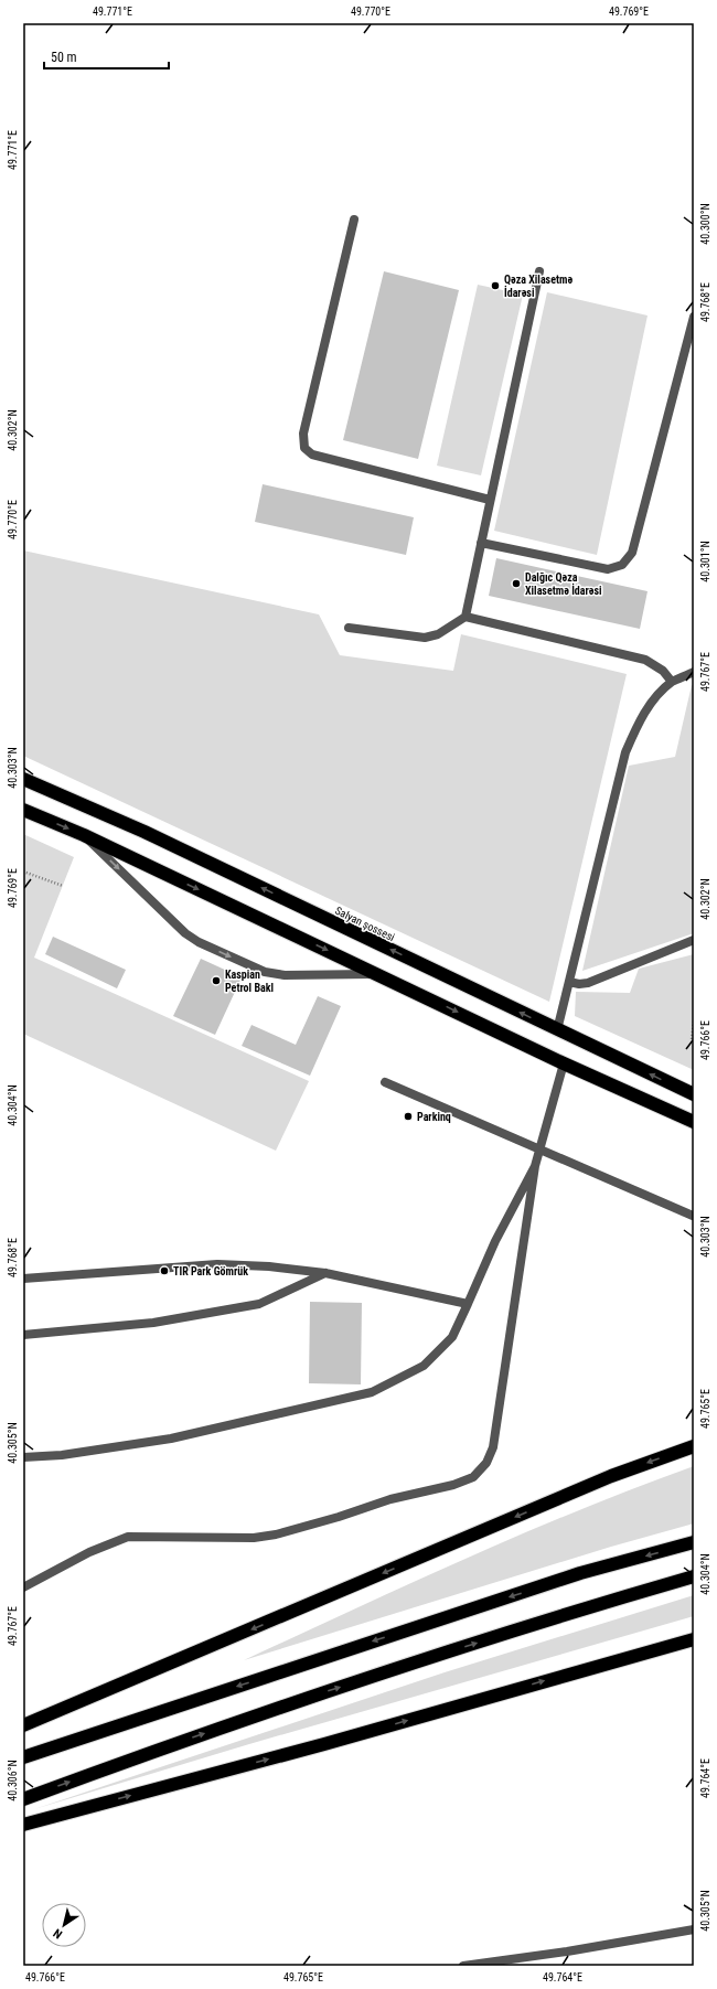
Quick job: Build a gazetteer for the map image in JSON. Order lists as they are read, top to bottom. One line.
{"streets":{"highway":["Salyan şossesi"]},"places":["Qəza Xilasetmə İdarəsi","Dalğıc Qəza Xilasetmə İdarəsi","Kaspian Petrol Bakl","Parkinq","TIR Park Gömrük"],"scale_bar":"50 m","north":"bottom left","coordinates":["49.771°E","49.770°E","49.769°E","40.300°N","49.768°E","40.302°N","40.301°N","49.767°E","40.303°N","49.766°E","40.304°N","49.765°E","40.305°N","49.764°E","40.306°N"]}
